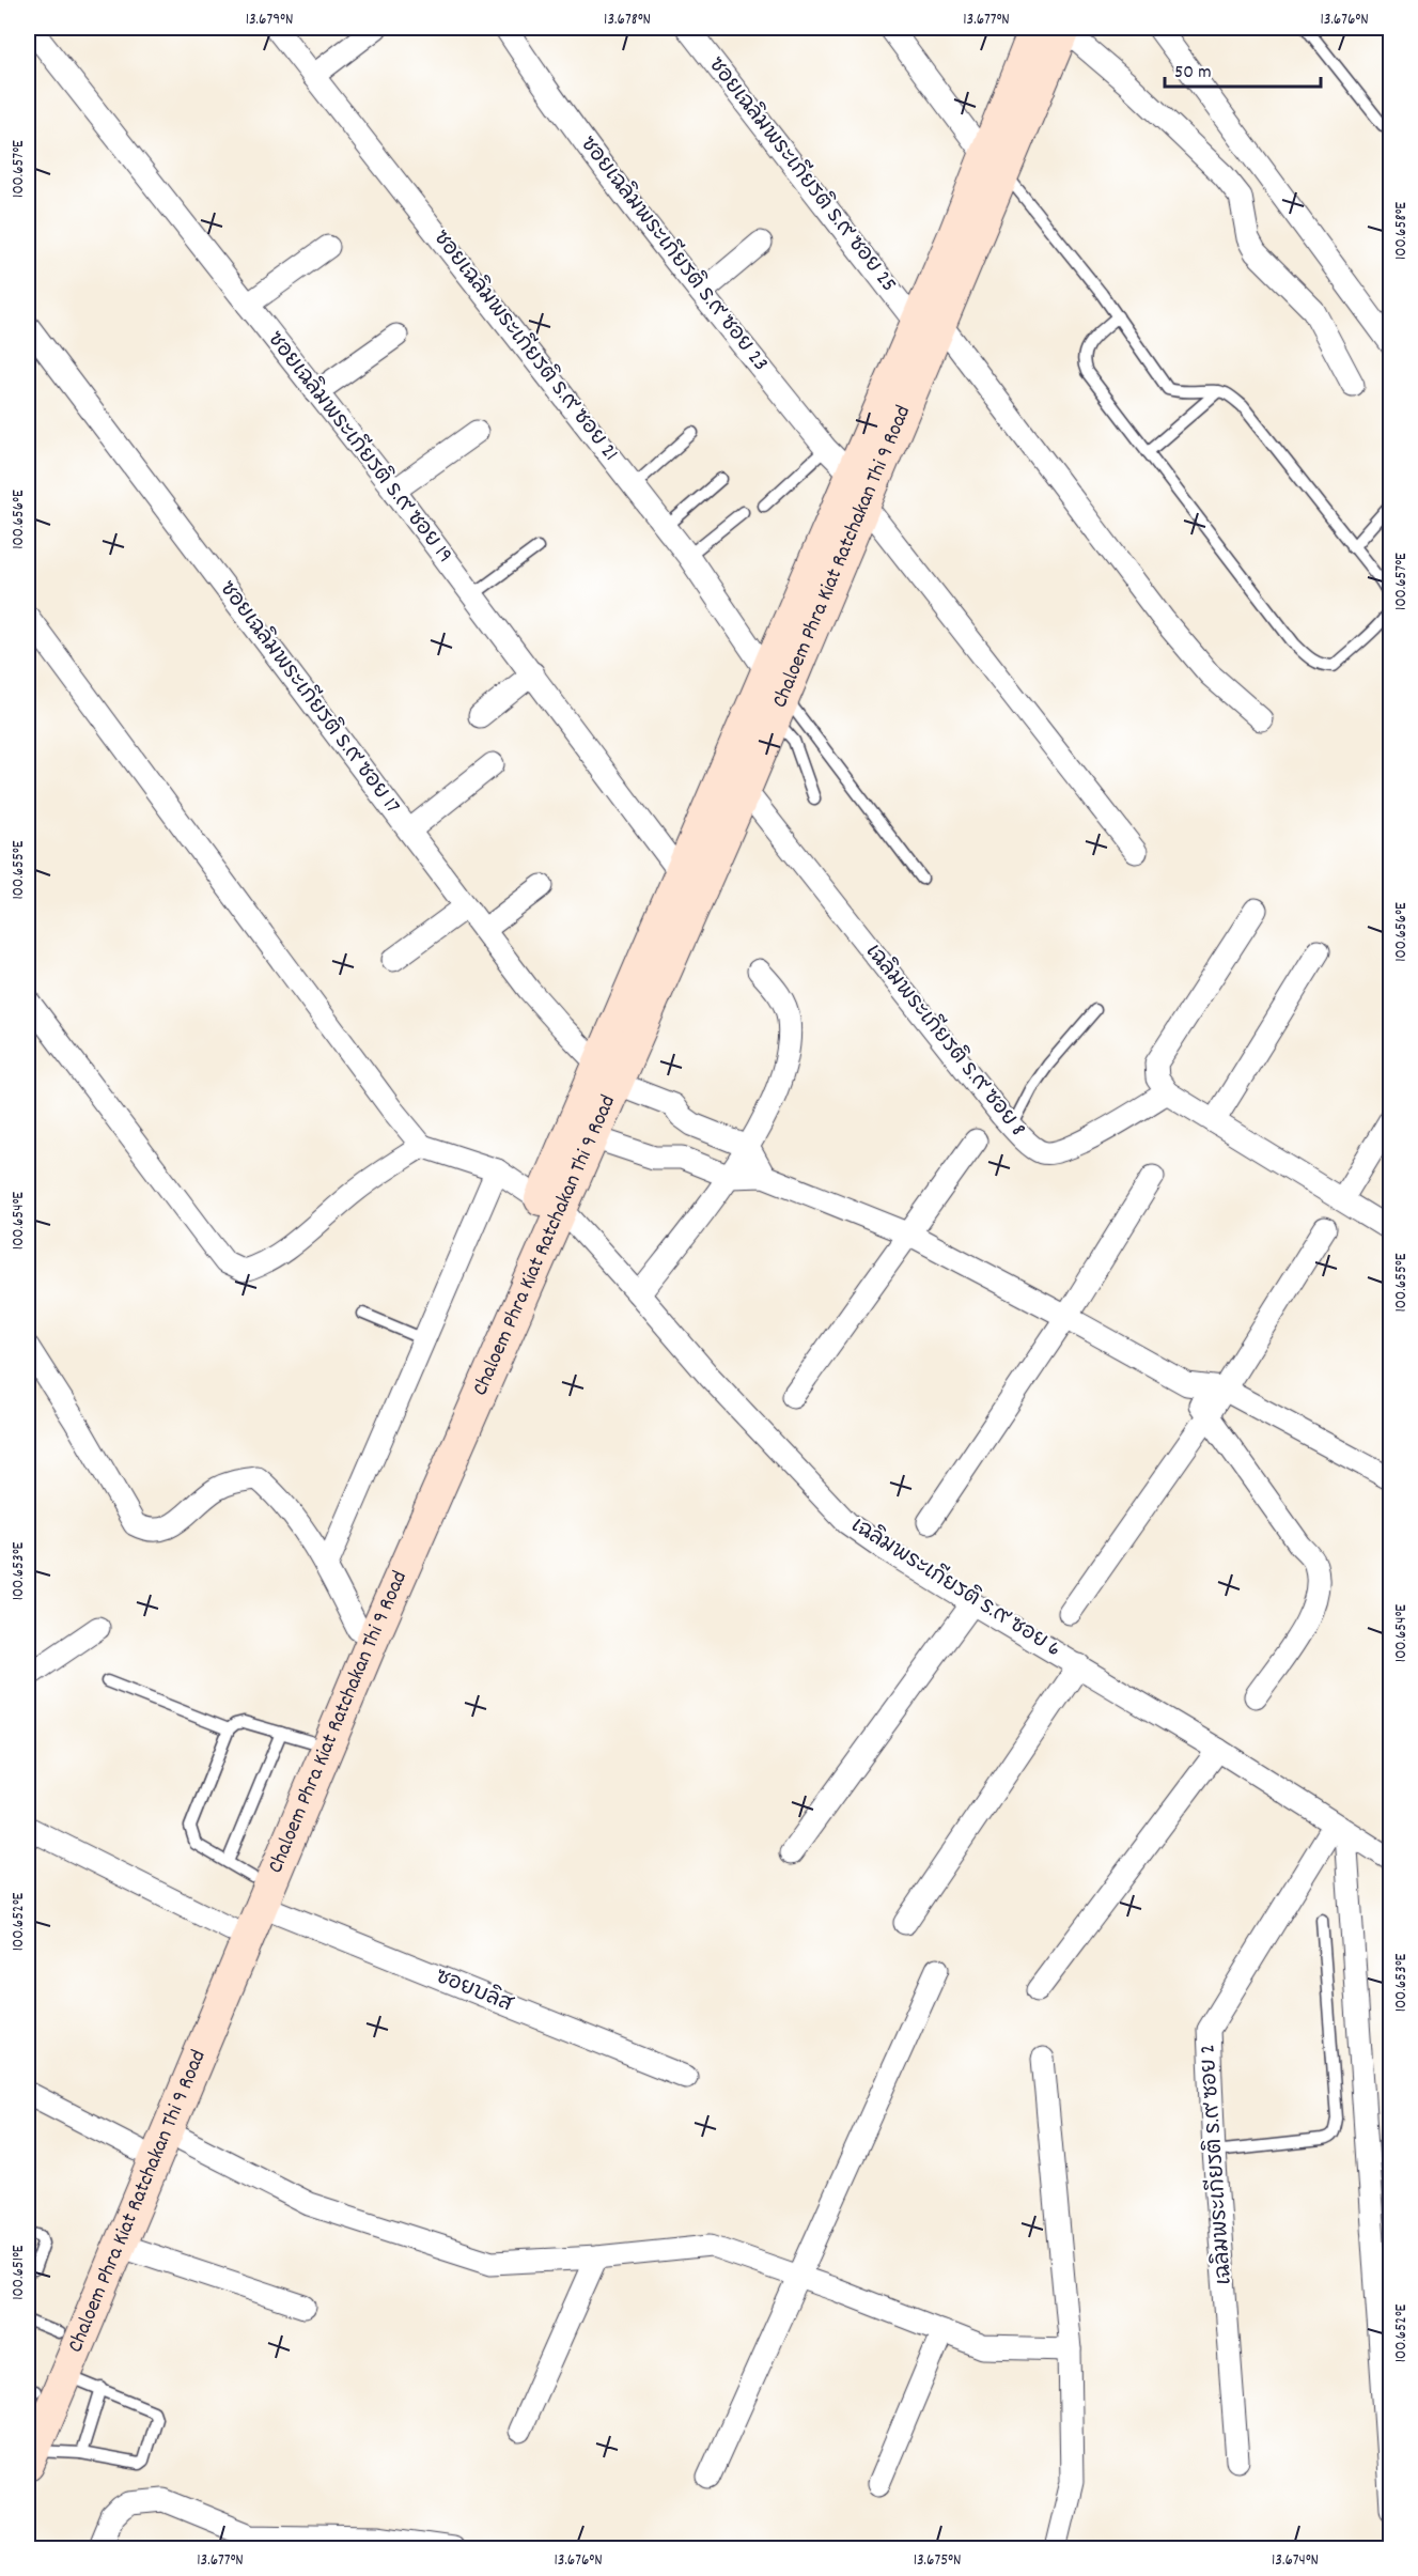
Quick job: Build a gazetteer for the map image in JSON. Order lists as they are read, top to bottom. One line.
{"streets":{"main road":["Chaloem Phra Kiat Ratchakan Thi 9 Road"],"street":["ซอยเฉลิมพระเกียรติ ร.๙ ซอย 25","ซอยเฉลิมพระเกียรติ ร.๙ ซอย 23","ซอยเฉลิมพระเกียรติ ร.๙ ซอย 21","ซอยเฉลิมพระเกียรติ ร.๙ ซอย 19","ซอยเฉลิมพระเกียรติ ร.๙ ซอย 17","เฉลิมพระเกียรติ ร.๙ ซอย 8","เฉลิมพระเกียรติ ร.๙ ซอย 6","ซอยบลิส","เฉลิมพระเกียรติ ร.๙ ซอย 2"]},"crossings":[["ซอยเฉลิมพระเกียรติ ร.๙ ซอย 25","Chaloem Phra Kiat Ratchakan Thi 9 Road"],["ซอยเฉลิมพระเกียรติ ร.๙ ซอย 23","Chaloem Phra Kiat Ratchakan Thi 9 Road"],["ซอยเฉลิมพระเกียรติ ร.๙ ซอย 21","Chaloem Phra Kiat Ratchakan Thi 9 Road"],["ซอยเฉลิมพระเกียรติ ร.๙ ซอย 19","Chaloem Phra Kiat Ratchakan Thi 9 Road"],["Chaloem Phra Kiat Ratchakan Thi 9 Road","ซอยเฉลิมพระเกียรติ ร.๙ ซอย 17"],["Chaloem Phra Kiat Ratchakan Thi 9 Road","เฉลิมพระเกียรติ ร.๙ ซอย 8"],["Chaloem Phra Kiat Ratchakan Thi 9 Road","เฉลิมพระเกียรติ ร.๙ ซอย 6"],["Chaloem Phra Kiat Ratchakan Thi 9 Road","ซอยบลิส"],["เฉลิมพระเกียรติ ร.๙ ซอย 6","เฉลิมพระเกียรติ ร.๙ ซอย 2"]],"scale_bar":"50 m","coordinates":["13.679°N","13.678°N","13.677°N","13.676°N","100.657°E","100.658°E","100.656°E","100.655°E","100.654°E","100.653°E","100.652°E","100.651°E","13.675°N","13.674°N"]}
